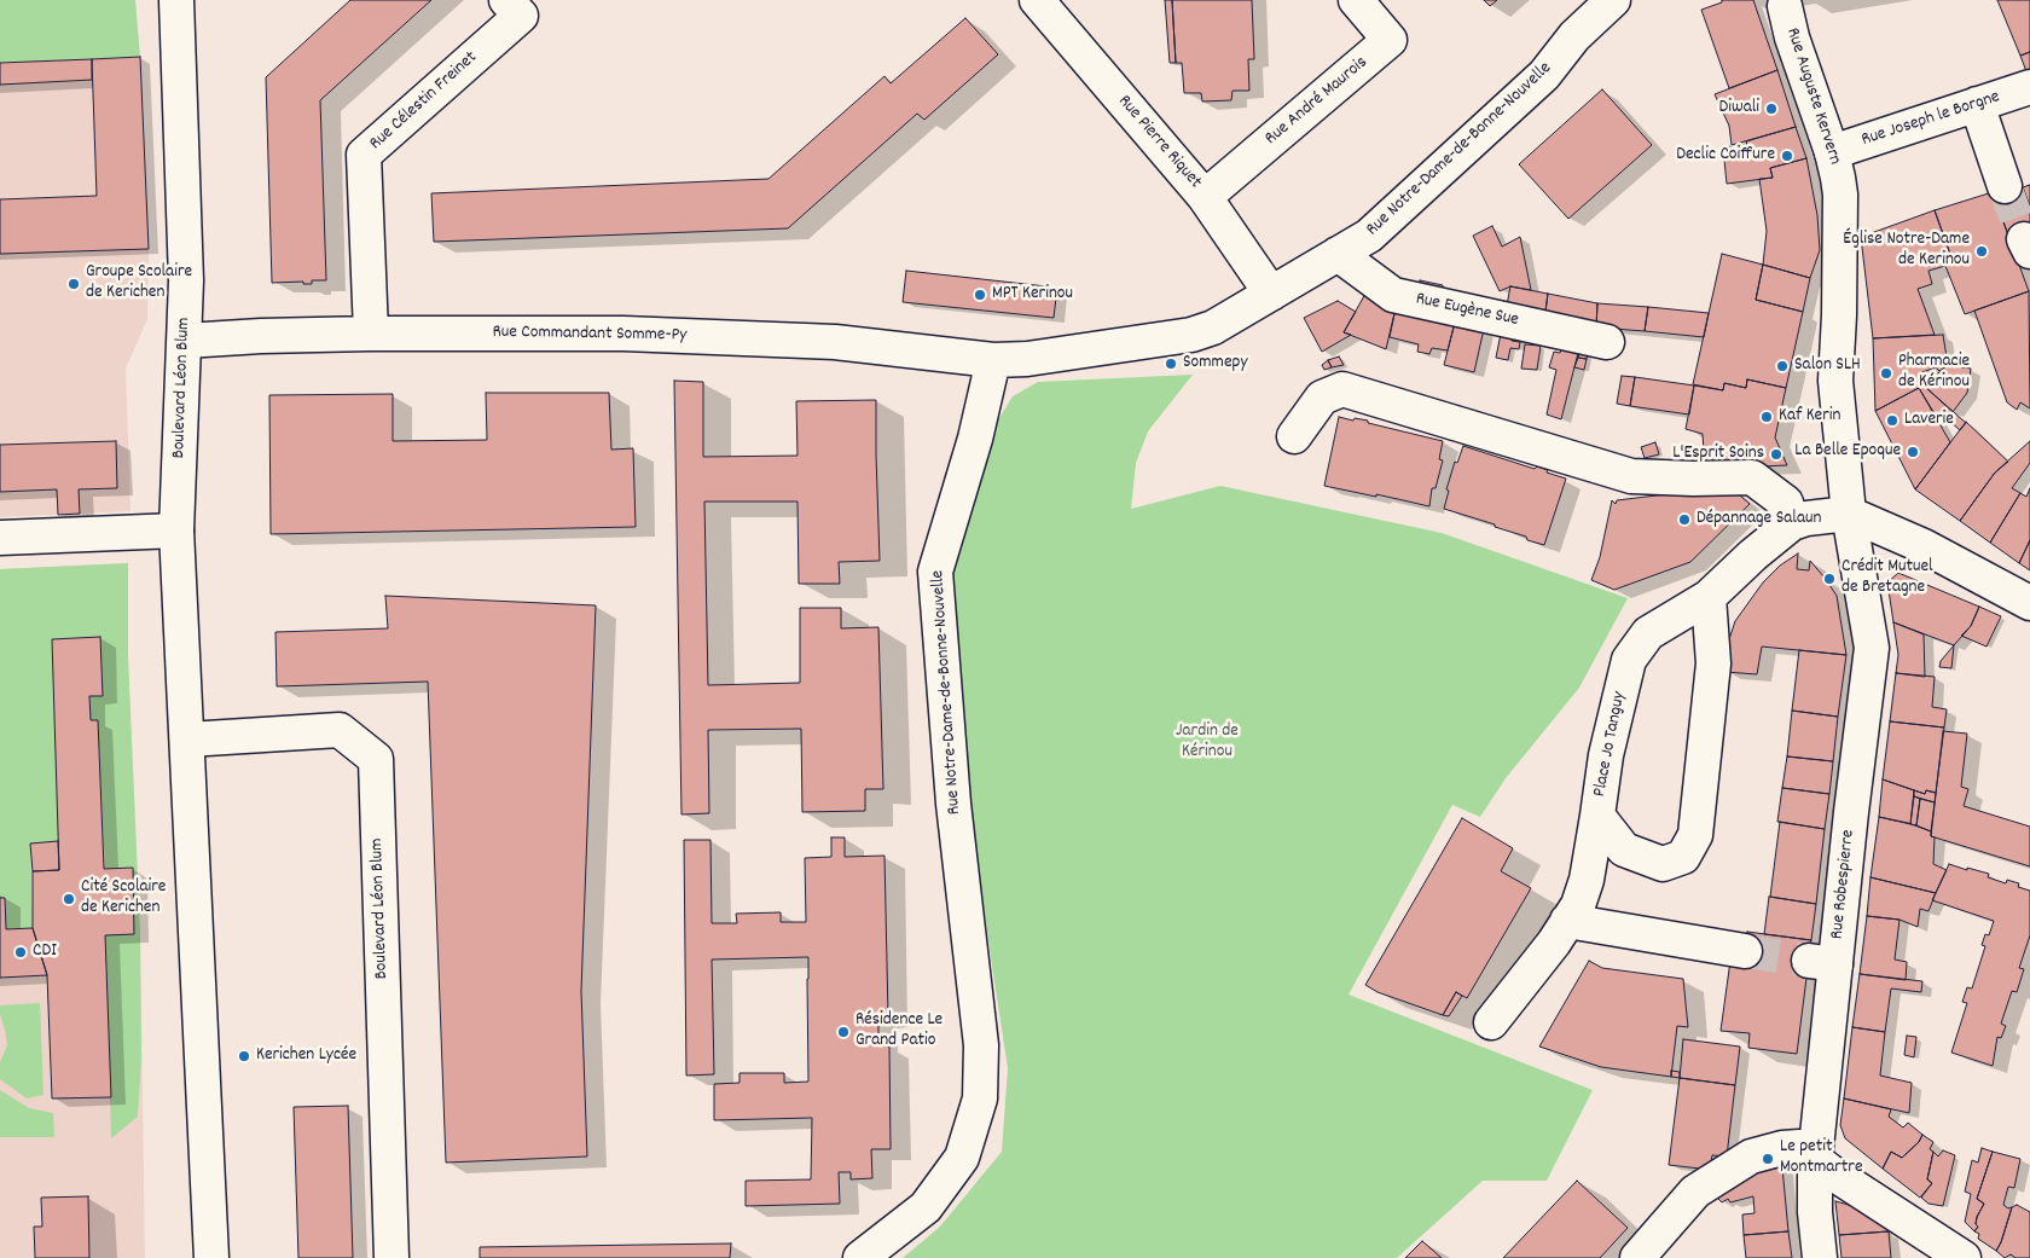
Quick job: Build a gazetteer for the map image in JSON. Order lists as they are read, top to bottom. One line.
{"streets":{"street":["Rue Auguste Kervern","Rue Célestin Freinet","Rue André Maurois","Rue Joseph le Borgne","Rue Pierre Riquet","Rue Notre-Dame-de-Bonne-Nouvelle","Rue Eugène Sue","Rue Commandant Somme-Py","Boulevard Léon Blum","Place Jo Tanguy","Rue Robespierre"]},"crossings":[["Rue Auguste Kervern","Rue Joseph le Borgne"],["Rue Auguste Kervern","Place Jo Tanguy"],["Rue Auguste Kervern","Rue Robespierre"],["Rue Célestin Freinet","Rue Commandant Somme-Py"],["Rue André Maurois","Rue Pierre Riquet"],["Rue Pierre Riquet","Rue Notre-Dame-de-Bonne-Nouvelle"],["Rue Notre-Dame-de-Bonne-Nouvelle","Rue Eugène Sue"],["Rue Notre-Dame-de-Bonne-Nouvelle","Rue Commandant Somme-Py"],["Rue Commandant Somme-Py","Boulevard Léon Blum"],["Place Jo Tanguy","Rue Robespierre"]],"parks":["Jardin de Kérinou"],"places":["Diwali","Declic Coiffure","Église Notre-Dame de Kerinou","Groupe Scolaire de Kerichen","MPT Kerinou","Sommepy","Salon SLH","Pharmacie de Kérinou","Kaf Kerin","Laverie","La Belle Epoque","L'Esprit Soins","Dépannage Salaun","Crédit Mutuel de Bretagne","Cité Scolaire de Kerichen","CDI","Résidence Le Grand Patio","Kerichen Lycée","Le petit Montmartre"]}
